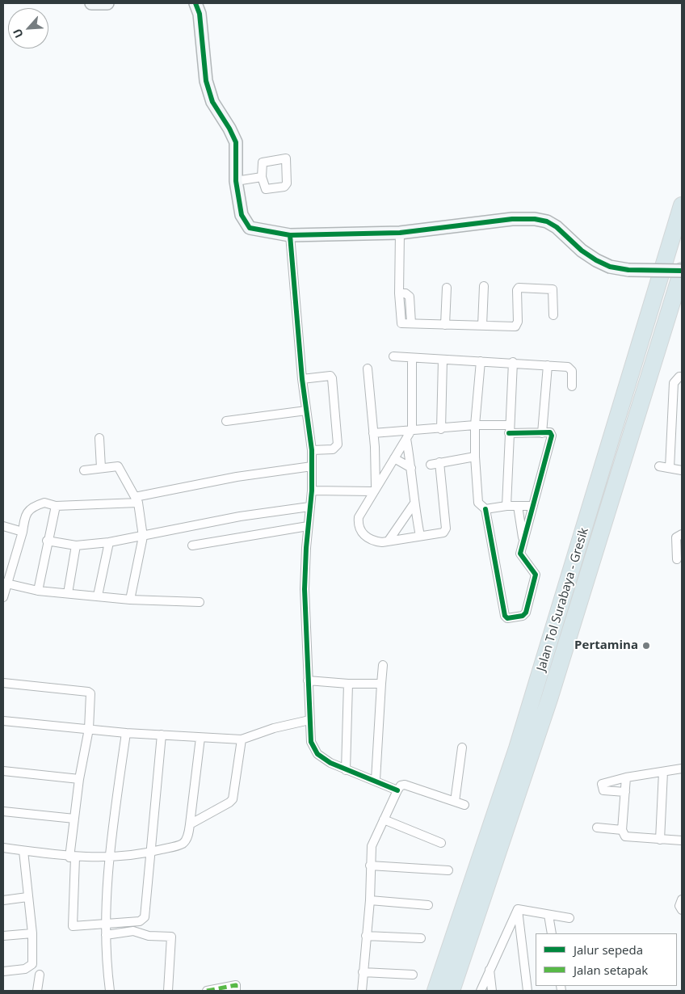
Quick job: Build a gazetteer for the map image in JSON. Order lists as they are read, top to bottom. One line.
{"streets":{"highway":["Jalan Tol Surabaya - Gresik"]},"places":["Pertamina"],"legend":["Jalur sepeda","Jalan setapak"],"north":"bottom left"}
